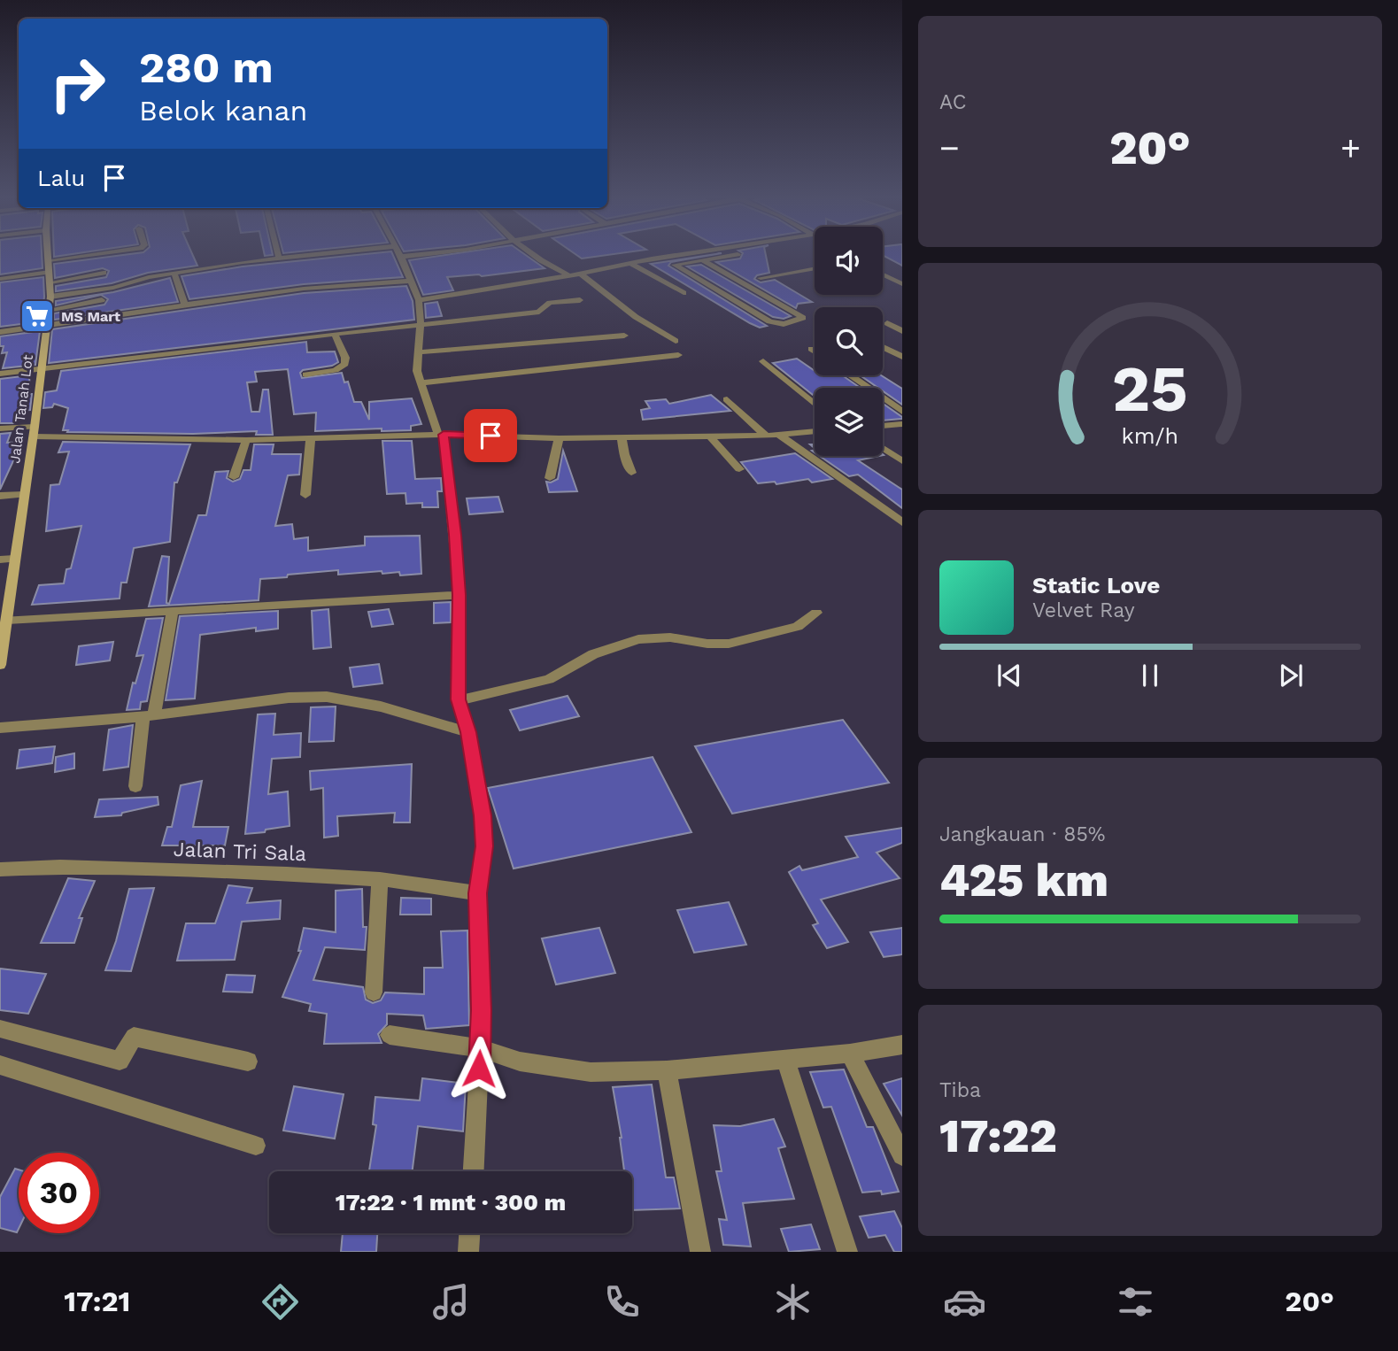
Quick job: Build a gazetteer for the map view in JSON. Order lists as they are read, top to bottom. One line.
{"streets":{"main road":["Jalan Tanah Lot"],"street":["Jalan Tri Sala"]},"places":{"supermarket":["MS Mart"]},"page":{"tile":["AC",["Jangkauan · 85%","425 km"],["Tiba","17:22"]],"turn":["280 m","Belok kanan"],"heat":["−","20°","+"],"then":"Lalu","song":["Static Love","Velvet Ray"],"limit":"30","trip":"17:22 · 1 mnt · 300 m","tabs":["17:21","20°"],"gauge":["25","km/h"]}}
